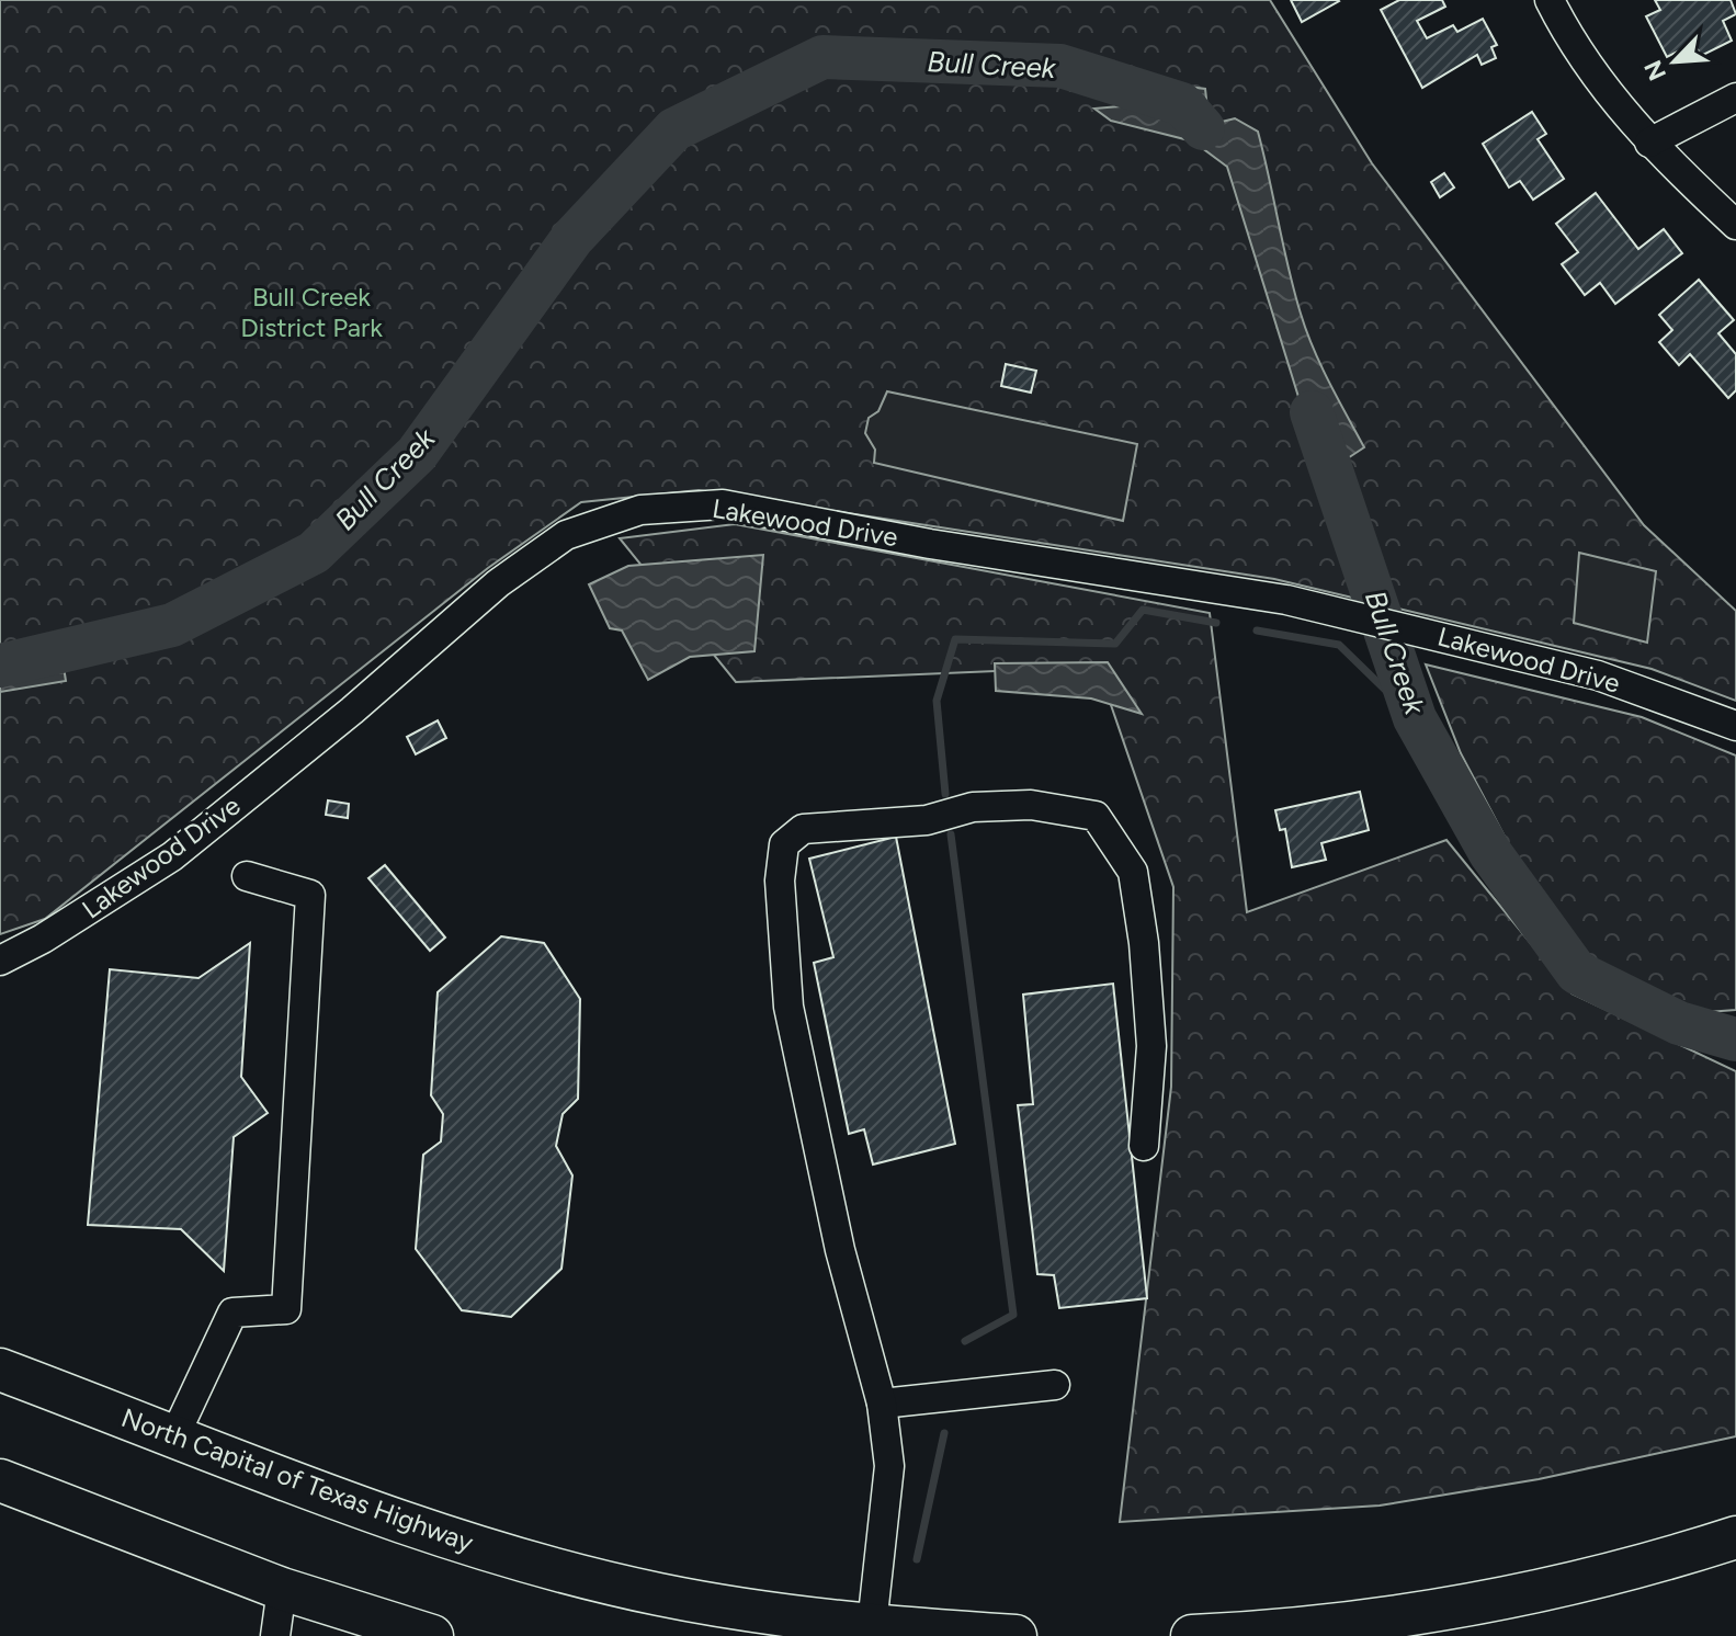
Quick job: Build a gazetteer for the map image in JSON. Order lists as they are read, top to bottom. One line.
{"streets":{"highway":["North Capital of Texas Highway"],"street":["Lakewood Drive"]},"water":["Bull Creek"],"parks":["Bull Creek District Park"],"north":"bottom left"}
